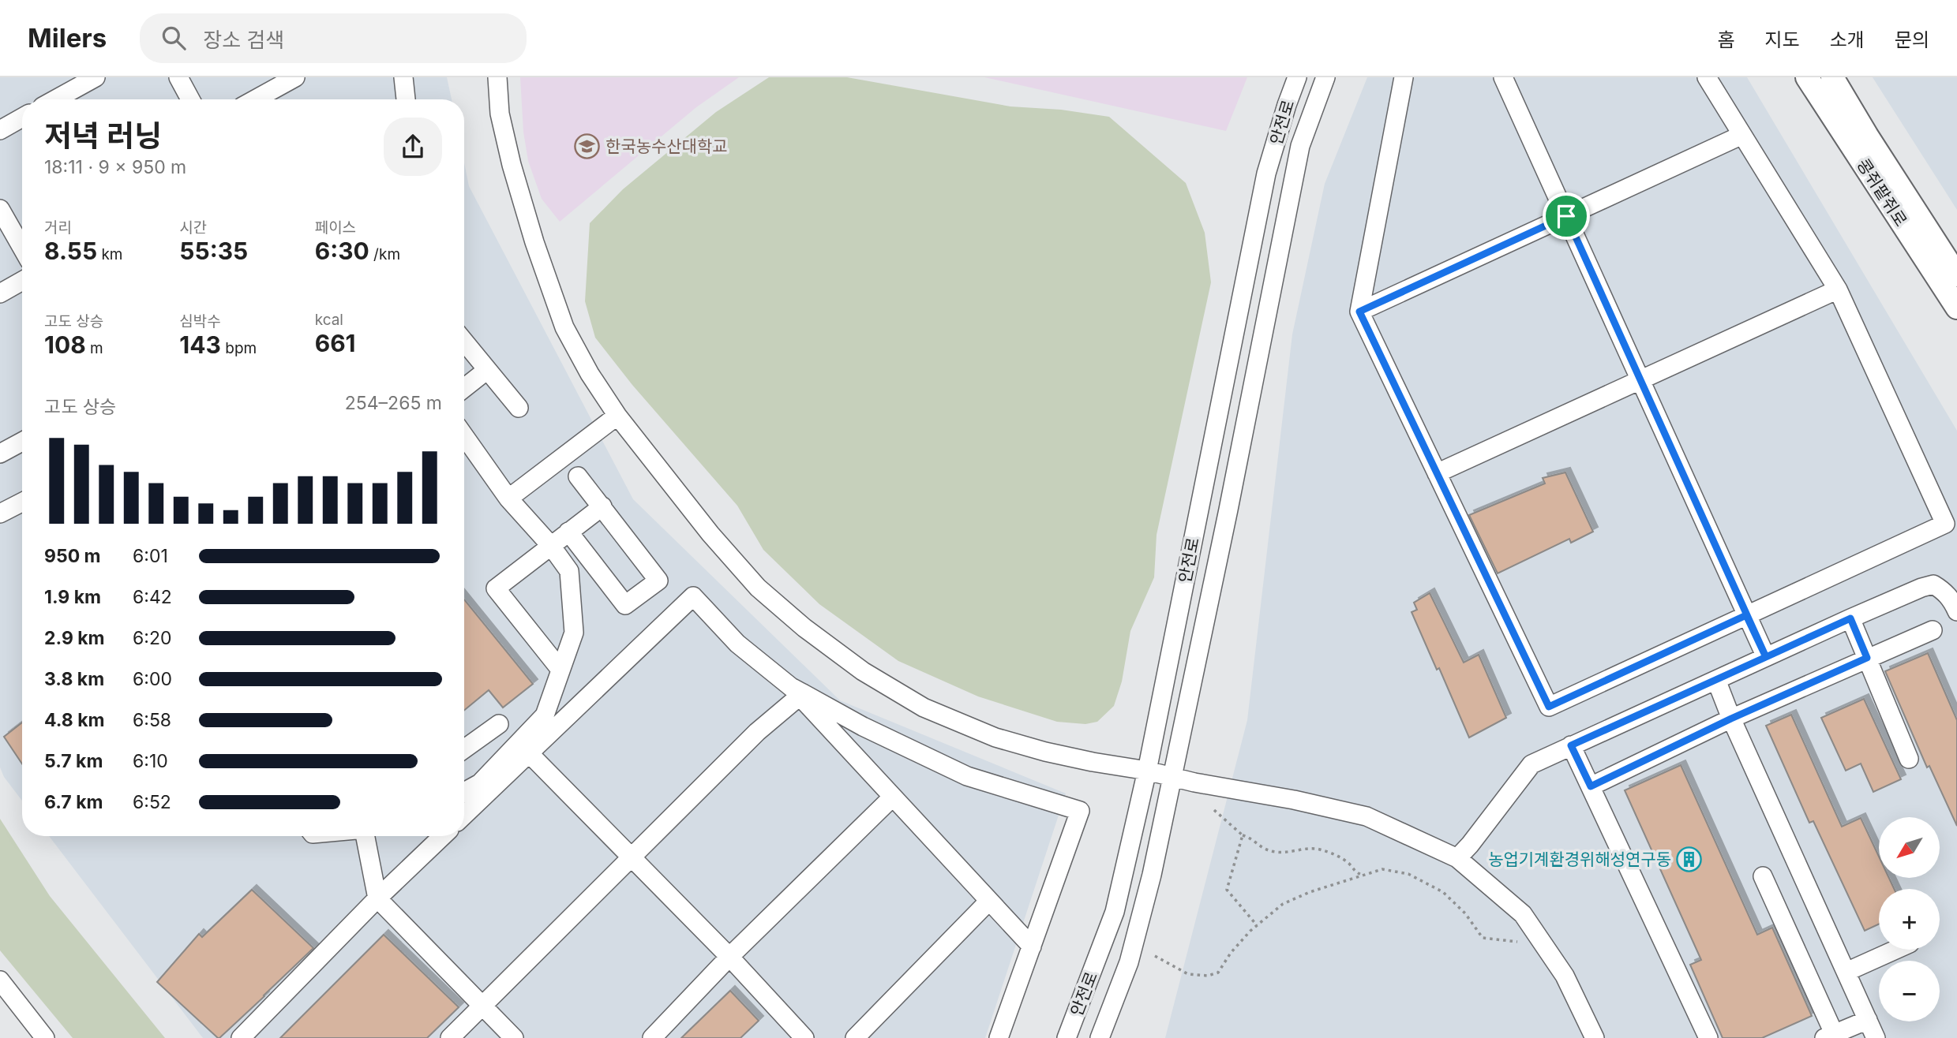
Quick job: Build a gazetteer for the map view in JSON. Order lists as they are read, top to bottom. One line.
{"streets":{"main road":["콩쥐팥쥐로"],"street":["안전로"]},"places":{"school or university":["한국농수산대학교"],"building":["농업기계환경위해성연구동"]},"north":"bottom left","page":{"header":"Milers","search":"장소 검색","nav":["홈","지도","소개","문의"],"heading":["저녁 러닝","18:11 · 9 × 950 m"],"stats":[["거리","8.55 km"],["시간","55:35"],["페이스","6:30 /km"],["고도 상승","108 m"],["심박수","143 bpm"],["kcal","661"]],"chart":["고도 상승","254–265 m"],"list":[{"name":"950 m","note":"6:01"},{"name":"1.9 km","note":"6:42"},{"name":"2.9 km","note":"6:20"},{"name":"3.8 km","note":"6:00"},{"name":"4.8 km","note":"6:58"},{"name":"5.7 km","note":"6:10"},{"name":"6.7 km","note":"6:52"}],"map_buttons":["+","−"]}}
